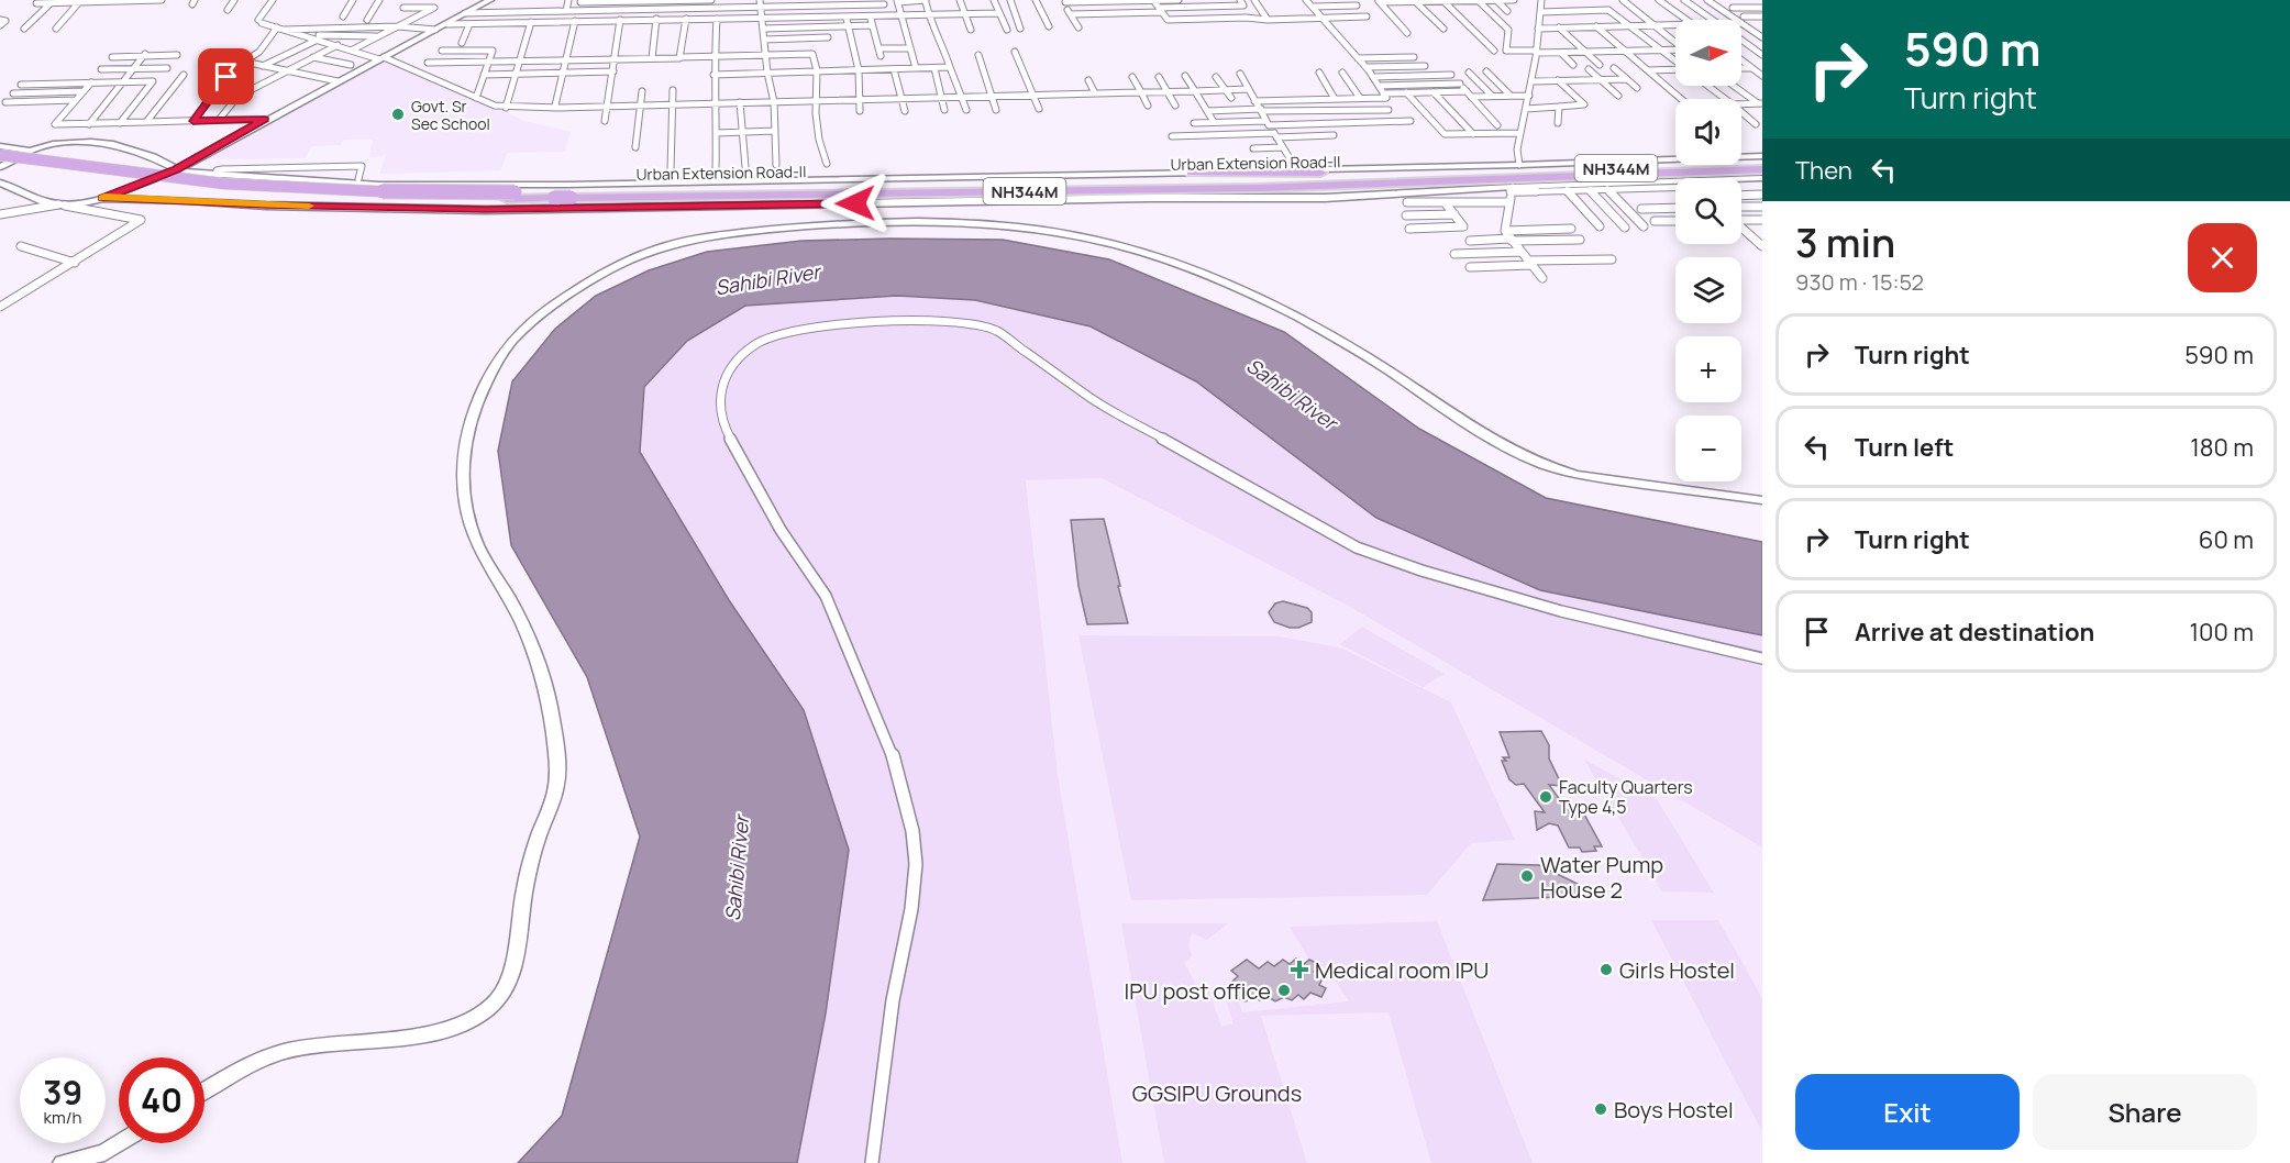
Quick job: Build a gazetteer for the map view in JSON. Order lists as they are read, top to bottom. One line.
{"streets":{"highway":["Urban Extension Road-II","NH344M"]},"water":["Sahibi River"],"parks":["GGSIPU Grounds"],"places":{"other":["Govt. Sr Sec School","Faculty Quarters Type 4,5","Water Pump House 2","Girls Hostel","IPU post office","Boys Hostel"],"health":["Medical room IPU"]},"north":"right","page":{"turn":["590 m","Turn right"],"map_buttons":["+","−"],"then":"Then","heading":["3 min","930 m · 15:52"],"list":[{"name":"Turn right","value":"590 m"},{"name":"Turn left","value":"180 m"},{"name":"Turn right","value":"60 m"},{"name":"Arrive at destination","value":"100 m"}],"speed":"39 km/h","limit":"40","buttons":["Exit","Share"]}}
